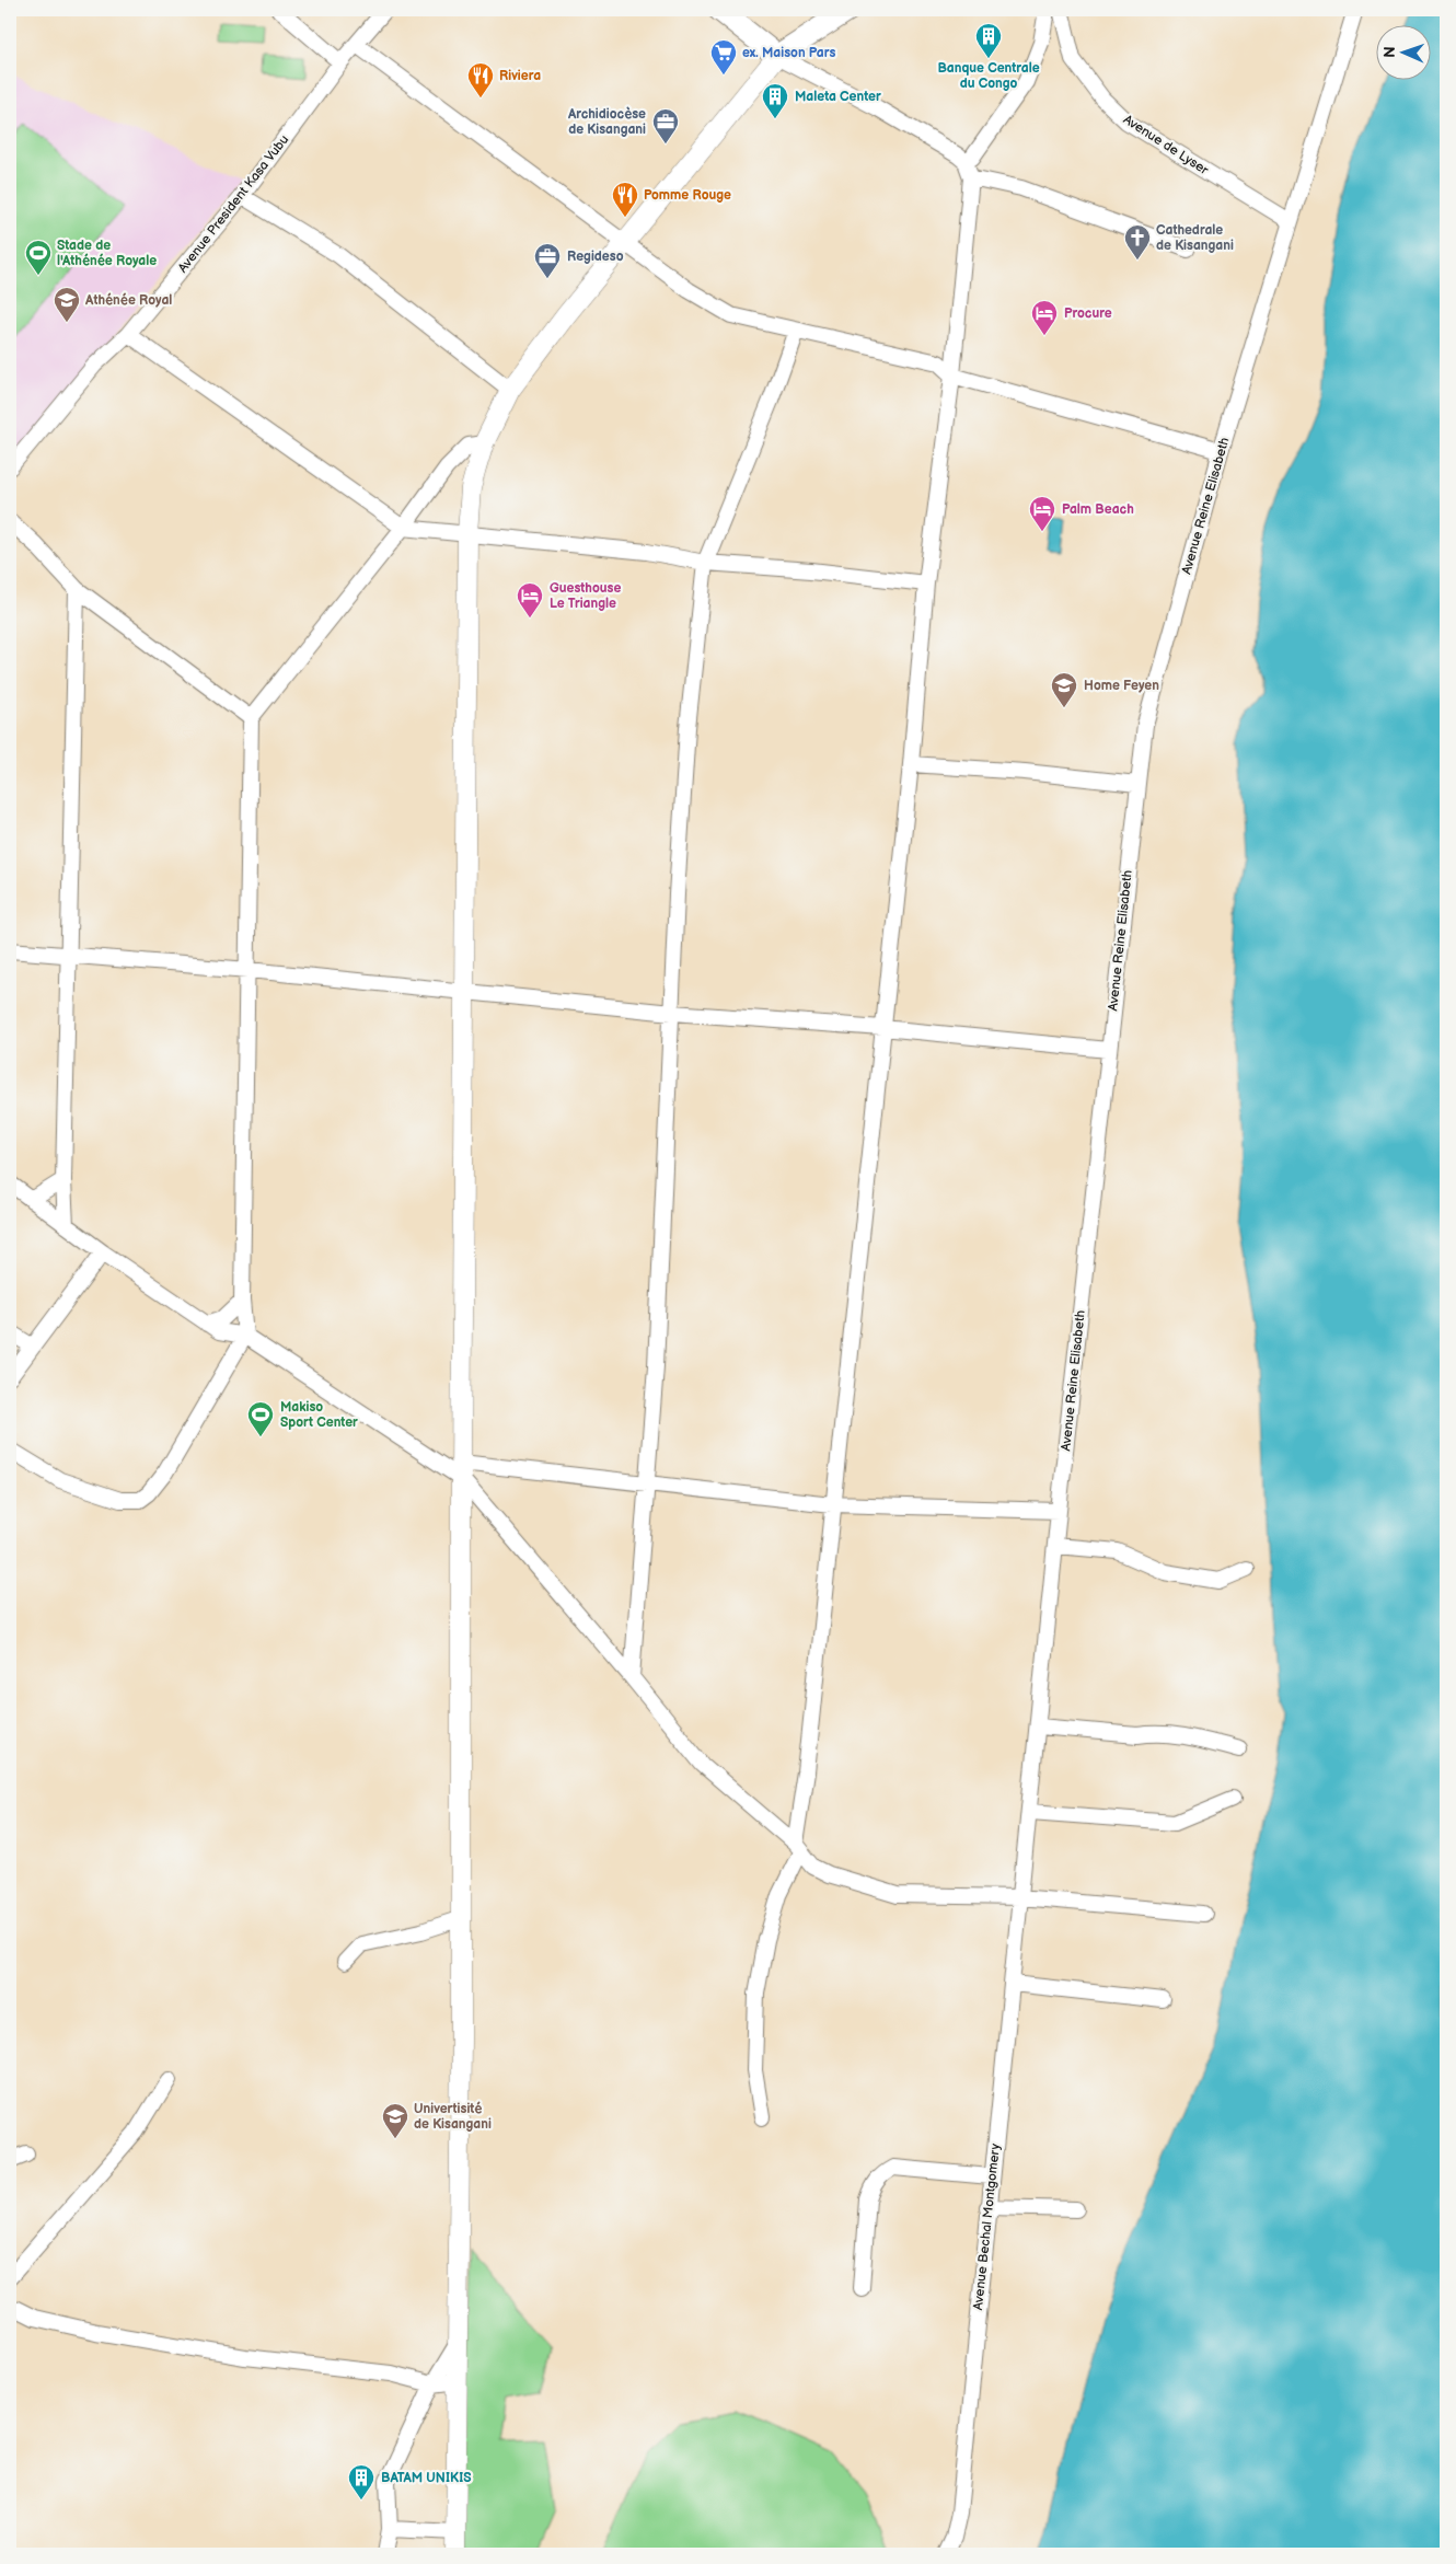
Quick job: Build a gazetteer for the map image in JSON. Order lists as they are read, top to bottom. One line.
{"streets":{"street":["Avenue de Lyser","Avenue President Kasa Vubu","Avenue Reine Elisabeth","Avenue Bechal Montgomery"]},"crossings":[["Avenue de Lyser","Avenue Reine Elisabeth"],["Avenue Reine Elisabeth","Avenue Bechal Montgomery"]],"places":{"building":["Banque Centrale du Congo","Maleta Center","BATAM UNIKIS"],"supermarket":["ex. Maison Pars"],"restaurant":["Riviera","Pomme Rouge"],"office":["Archidiocèse de Kisangani","Regideso"],"church":["Cathedrale de Kisangani"],"sports":["Stade de l'Athénée Royale","Makiso Sport Center"],"school or university":["Athénée Royal","Home Feyen","Univertisité de Kisangani"],"hotel":["Procure","Palm Beach","Guesthouse Le Triangle"]},"north":"left"}
